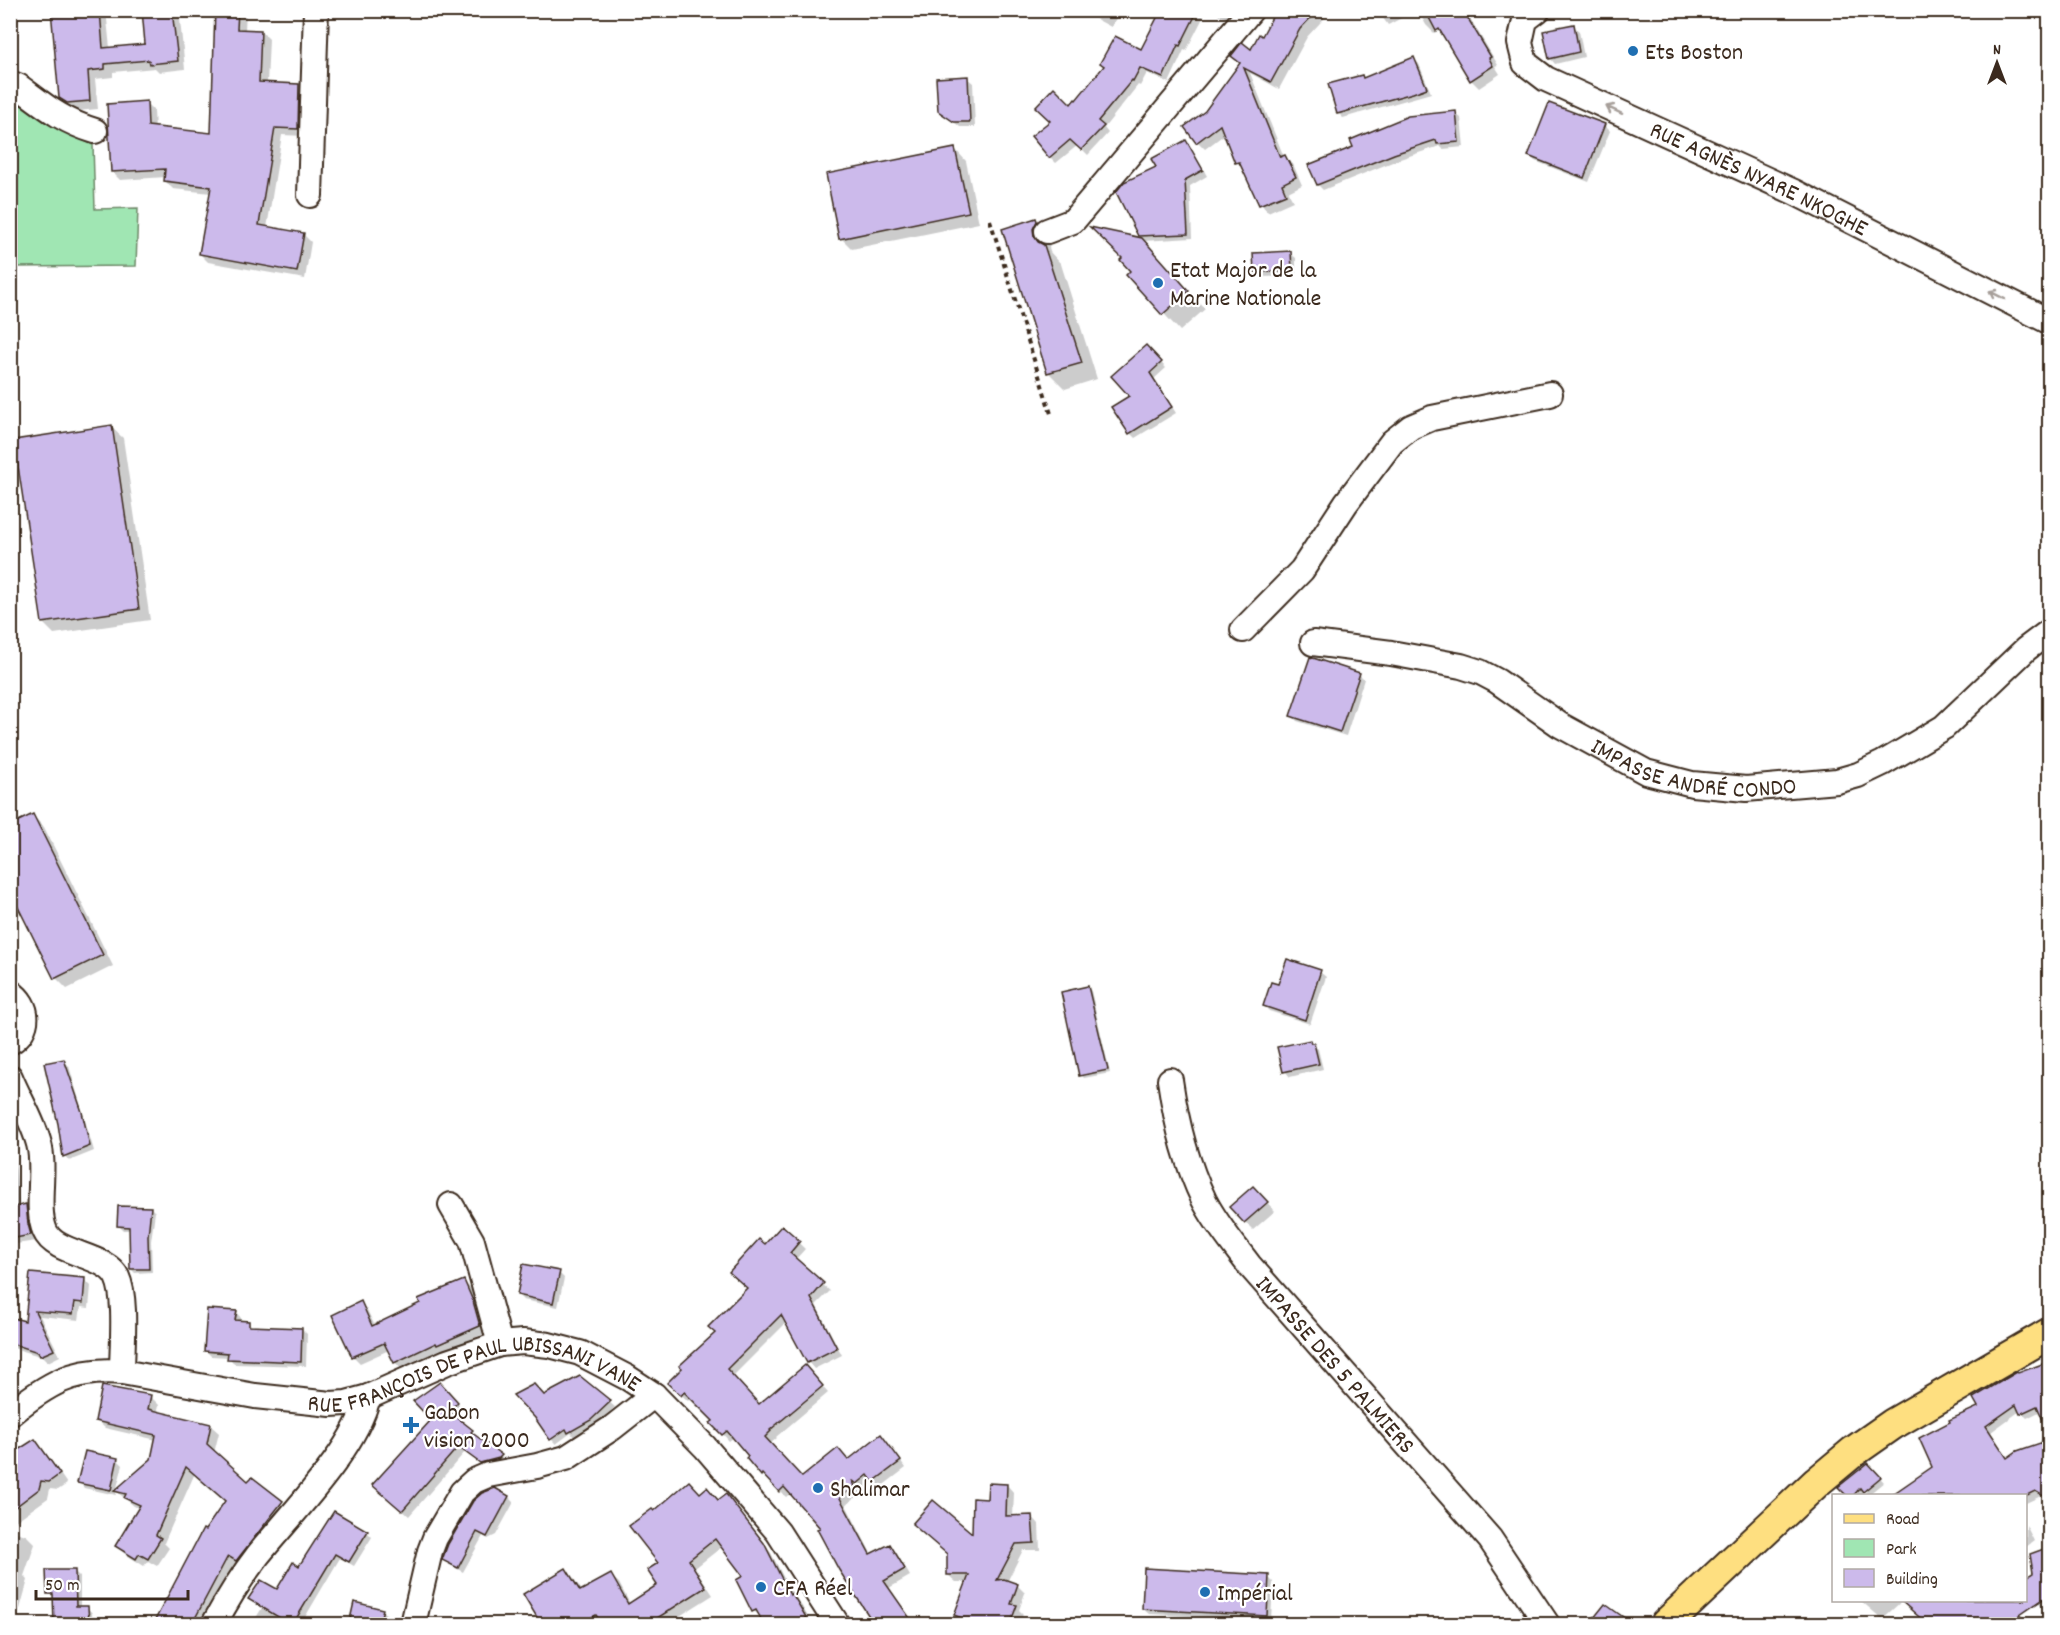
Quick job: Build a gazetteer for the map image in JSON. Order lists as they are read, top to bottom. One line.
{"streets":{"street":["RUE AGNÈS NYARE NKOGHE","IMPASSE ANDRÉ CONDO","IMPASSE DES 5 PALMIERS","RUE FRANÇOIS DE PAUL UBISSANI VANE"]},"one_way":["RUE AGNÈS NYARE NKOGHE"],"places":{"other":["Ets Boston","Etat Major de la Marine Nationale","Shalimar","CFA Réel","Impérial"],"health":["Gabon vision 2000"]},"legend":["Road","Park","Building"],"scale_bar":"50 m","north":"top"}
